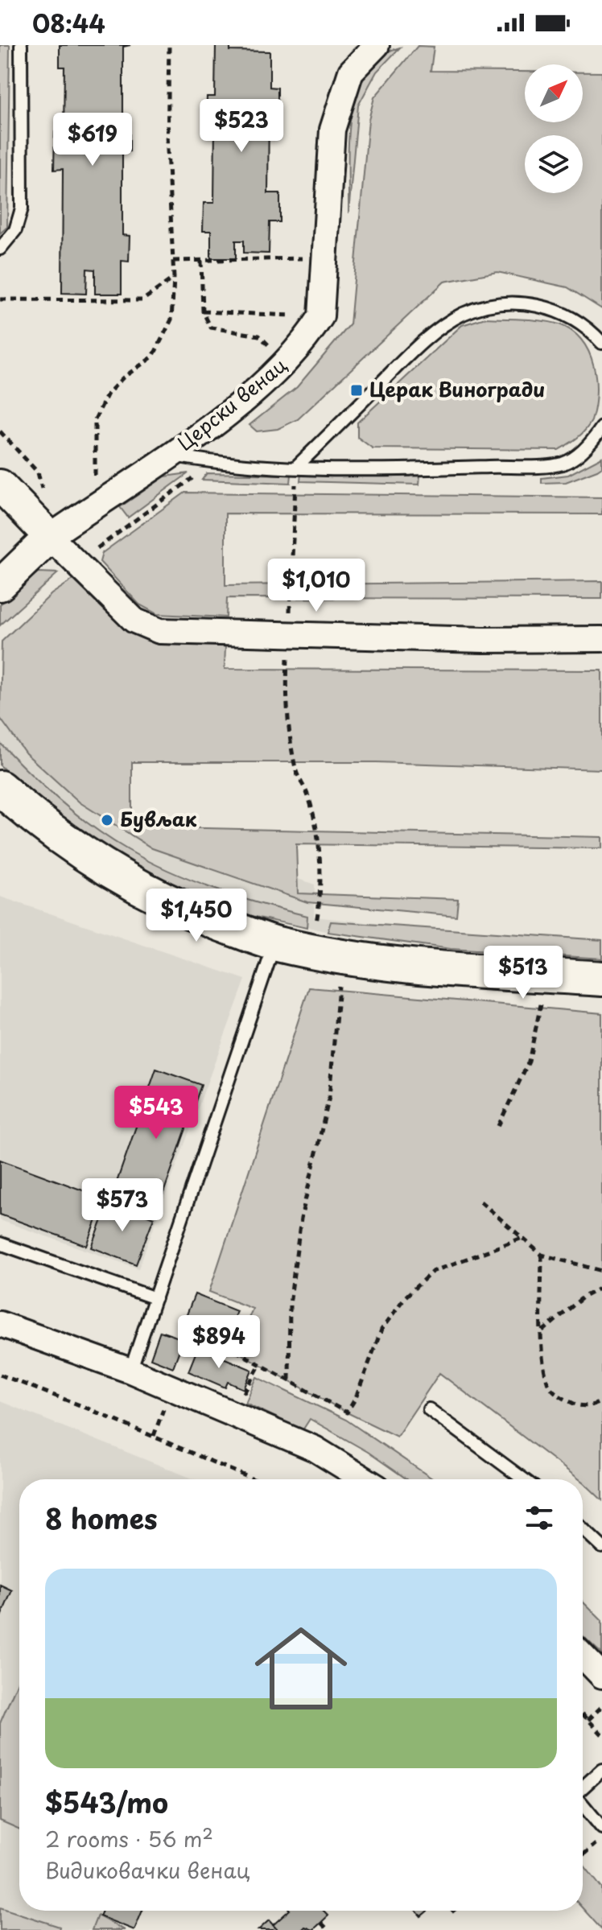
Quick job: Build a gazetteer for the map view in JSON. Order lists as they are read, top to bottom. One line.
{"streets":{"street":["Церски венац"]},"places":{"transit":["Церак Виногради"],"other":["Бувљак"]},"north":"top right","page":{"status":"08:44","price":["$523","$619","$1,010","$1,450","$513","$543","$573","$894"],"heading":"8 homes","list":[{"name":"$543/mo","note":"2 rooms · 56 m² · Видиковачки венац"}]}}
